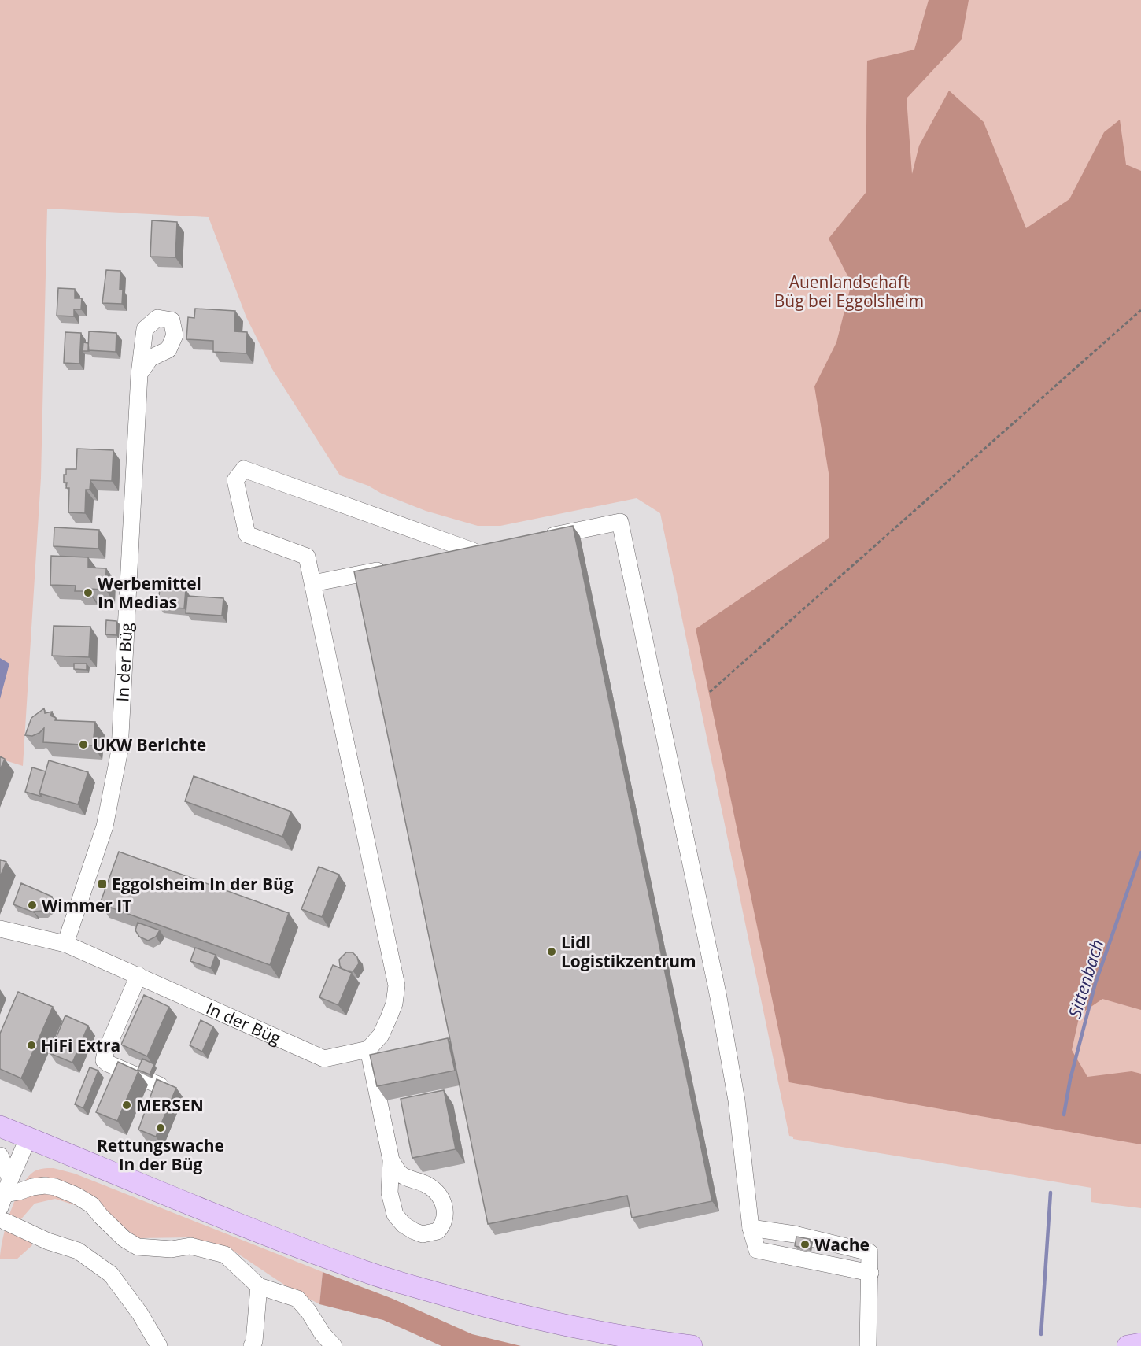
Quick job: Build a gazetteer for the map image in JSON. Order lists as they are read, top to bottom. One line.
{"streets":{"street":["In der Büg"]},"water":["Sittenbach"],"parks":["Auenlandschaft Büg bei Eggolsheim"],"places":{"other":["Werbemittel In Medias","UKW Berichte","Wimmer IT","Lidl Logistikzentrum","HiFi Extra","MERSEN","Rettungswache In der Büg","Wache"],"transit":["Eggolsheim In der Büg"]}}
